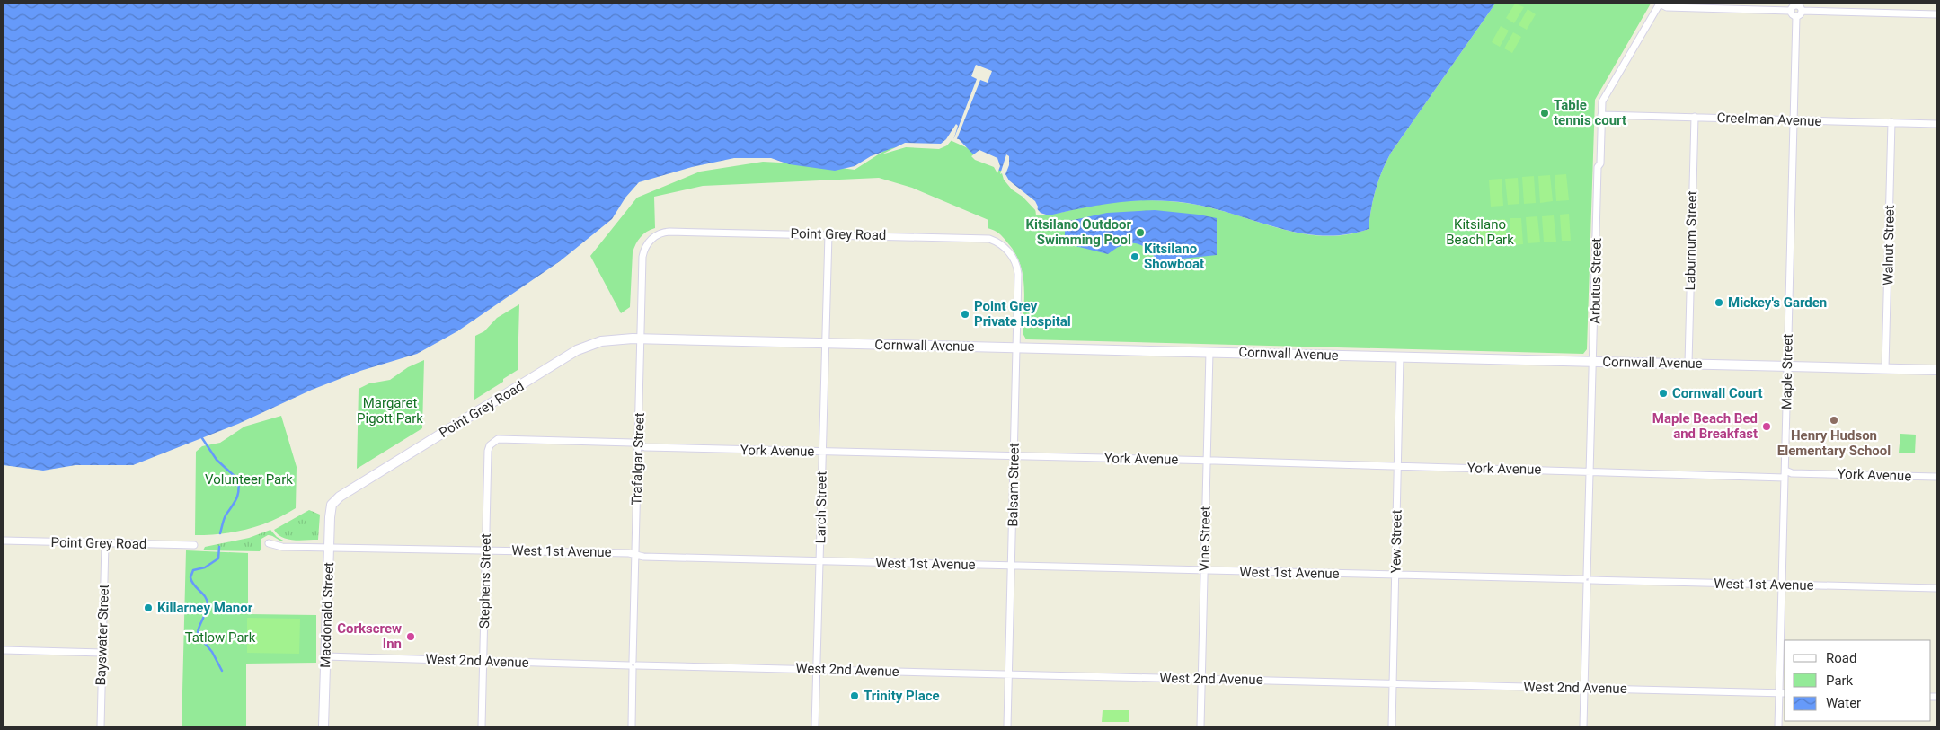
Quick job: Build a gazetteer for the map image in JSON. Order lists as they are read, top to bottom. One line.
{"streets":{"main road":["Point Grey Road","Cornwall Avenue","Macdonald Street"],"street":["Creelman Avenue","Laburnum Street","Walnut Street","Arbutus Street","Maple Street","York Avenue","Trafalgar Street","Balsam Street","Larch Street","Vine Street","Yew Street","West 1st Avenue","Stephens Street","Bayswater Street","West 2nd Avenue"]},"crossings":[["Creelman Avenue","Laburnum Street"],["Creelman Avenue","Walnut Street"],["Creelman Avenue","Arbutus Street"],["Creelman Avenue","Maple Street"],["Point Grey Road","Cornwall Avenue"],["Point Grey Road","Trafalgar Street"],["Point Grey Road","Balsam Street"],["Point Grey Road","Larch Street"],["Point Grey Road","Macdonald Street"],["Point Grey Road","Bayswater Street"],["Laburnum Street","Cornwall Avenue"],["Walnut Street","Cornwall Avenue"],["Arbutus Street","Cornwall Avenue"],["Arbutus Street","York Avenue"],["Arbutus Street","West 1st Avenue"],["Arbutus Street","West 2nd Avenue"],["Cornwall Avenue","Maple Street"],["Cornwall Avenue","Trafalgar Street"],["Cornwall Avenue","Balsam Street"],["Cornwall Avenue","Larch Street"],["Cornwall Avenue","Vine Street"],["Cornwall Avenue","Yew Street"],["Maple Street","York Avenue"],["Maple Street","West 1st Avenue"],["Maple Street","West 2nd Avenue"],["York Avenue","Trafalgar Street"],["York Avenue","Balsam Street"],["York Avenue","Larch Street"],["York Avenue","Vine Street"],["York Avenue","Yew Street"],["York Avenue","Stephens Street"],["Trafalgar Street","West 1st Avenue"],["Trafalgar Street","West 2nd Avenue"],["Balsam Street","West 1st Avenue"],["Balsam Street","West 2nd Avenue"],["Larch Street","West 1st Avenue"],["Larch Street","West 2nd Avenue"],["Vine Street","West 1st Avenue"],["Vine Street","West 2nd Avenue"],["Yew Street","West 1st Avenue"],["Yew Street","West 2nd Avenue"],["West 1st Avenue","Stephens Street"],["West 1st Avenue","Macdonald Street"],["Stephens Street","West 2nd Avenue"],["Macdonald Street","West 2nd Avenue"]],"parks":["Kitsilano Beach Park","Margaret Pigott Park","Volunteer Park","Tatlow Park"],"places":["Table tennis court","Kitsilano Outdoor Swimming Pool","Kitsilano Showboat","Mickey's Garden","Point Grey Private Hospital","Cornwall Court","Henry Hudson Elementary School","Maple Beach Bed and Breakfast","Killarney Manor","Corkscrew Inn","Trinity Place"],"legend":["Road","Park","Water"]}
